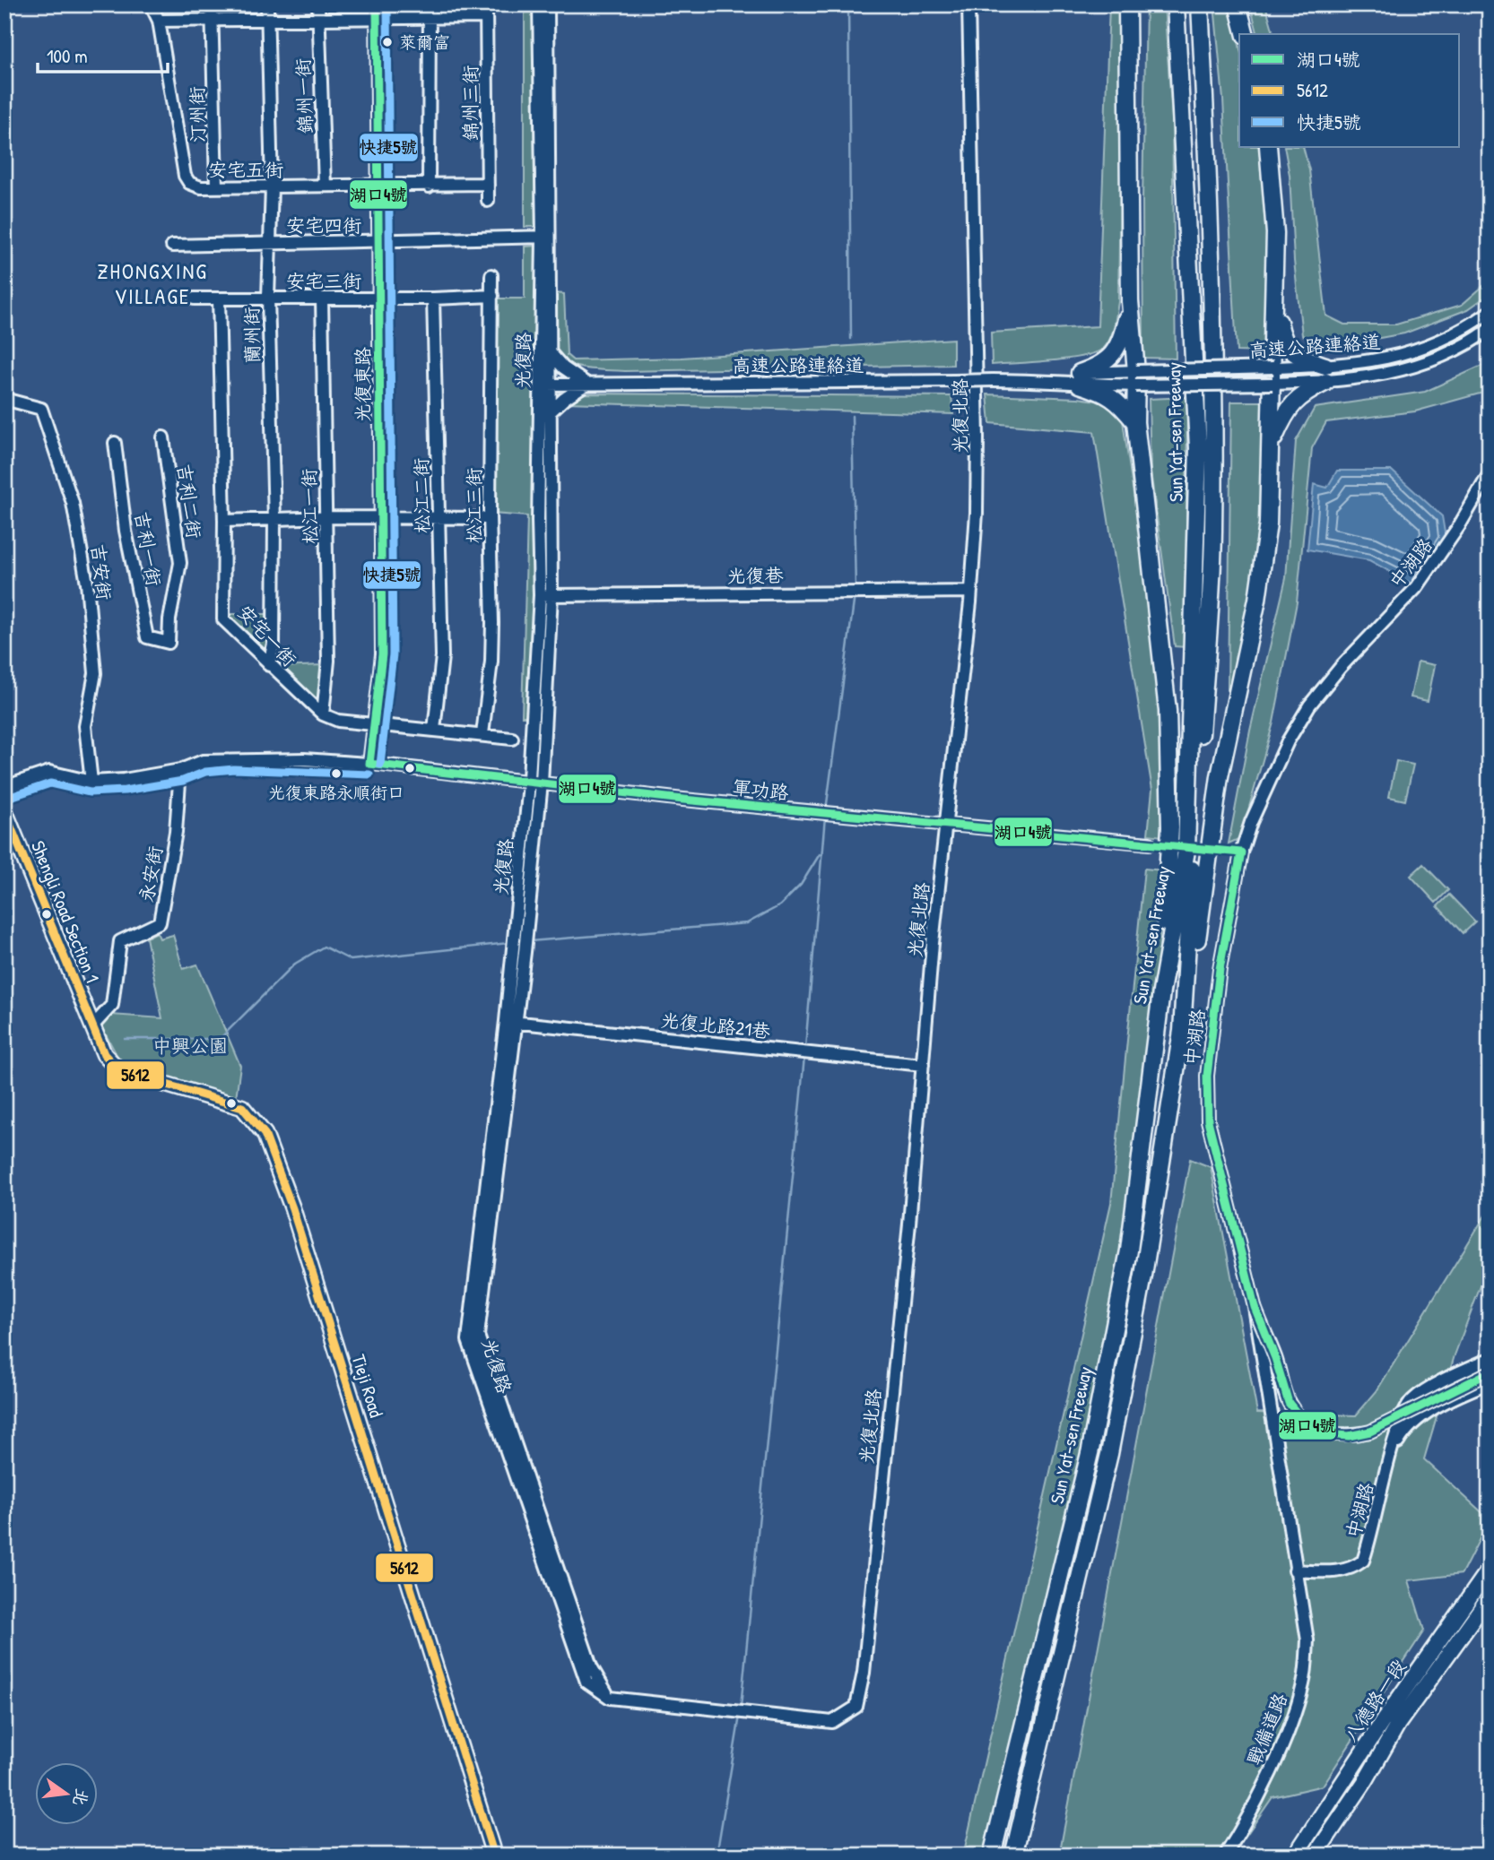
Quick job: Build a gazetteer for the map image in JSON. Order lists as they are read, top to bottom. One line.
{"streets":{"highway":["Sun Yat-sen Freeway"],"main road":["Shengli Road Section 1","Tieji Road","八德路一段"],"street":["錦州一街","錦州三街","汀州街","安宅五街","安宅四街","安宅三街","蘭州街","高速公路連絡道","光復路","光復東路","光復北路","松江二街","吉利二街","松江三街","松江一街","吉利一街","中湖路","吉安街","光復巷","安宅一街","軍功路","永安街","光復北路21巷","戰備道路"]},"crossings":[["錦州一街","安宅五街"],["錦州三街","安宅五街"],["汀州街","安宅五街"],["安宅五街","蘭州街"],["安宅五街","光復東路"],["安宅四街","蘭州街"],["安宅四街","光復路"],["安宅四街","光復東路"],["安宅三街","蘭州街"],["安宅三街","光復東路"],["安宅三街","松江二街"],["安宅三街","松江三街"],["安宅三街","松江一街"],["安宅三街","安宅一街"],["蘭州街","安宅一街"],["高速公路連絡道","光復路"],["光復路","光復北路"],["光復路","光復巷"],["光復路","軍功路"],["光復路","光復北路21巷"],["光復東路","安宅一街"],["光復東路","軍功路"],["光復北路","光復巷"],["光復北路","軍功路"],["光復北路","光復北路21巷"],["松江二街","安宅一街"],["吉利二街","吉利一街"],["松江三街","安宅一街"],["松江一街","安宅一街"],["中湖路","戰備道路"],["吉安街","軍功路"],["軍功路","永安街"],["永安街","Shengli Road Section 1"],["永安街","Tieji Road"],["Shengli Road Section 1","Tieji Road"]],"districts":["ZHONGXING VILLAGE"],"parks":["中興公園"],"places":["萊爾富","光復東路永順街口"],"lines":["transit line 湖口4號","transit line 快捷5號","transit line 5612"],"legend":["湖口4號","5612","快捷5號"],"scale_bar":"100 m","north":"right"}
